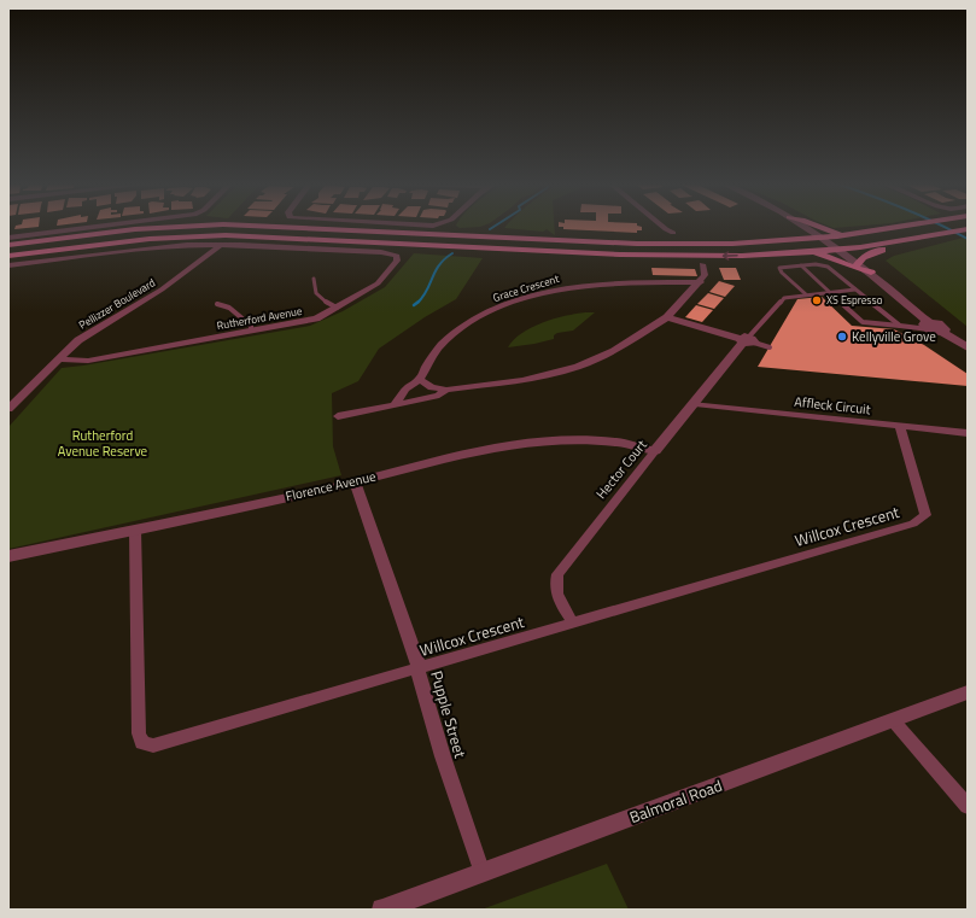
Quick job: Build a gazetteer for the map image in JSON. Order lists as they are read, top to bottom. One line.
{"streets":{"street":["Grace Crescent","Pellizzer Boulevard","Rutherford Avenue","Affleck Circuit","Hector Court","Florence Avenue","Willcox Crescent","Pupple Street","Balmoral Road"]},"crossings":[["Pellizzer Boulevard","Rutherford Avenue"],["Affleck Circuit","Hector Court"],["Affleck Circuit","Willcox Crescent"],["Hector Court","Florence Avenue"],["Hector Court","Willcox Crescent"],["Florence Avenue","Willcox Crescent"],["Florence Avenue","Pupple Street"],["Willcox Crescent","Pupple Street"],["Pupple Street","Balmoral Road"]],"parks":["Rutherford Avenue Reserve"],"places":["XS Espresso","Kellyville Grove"]}
